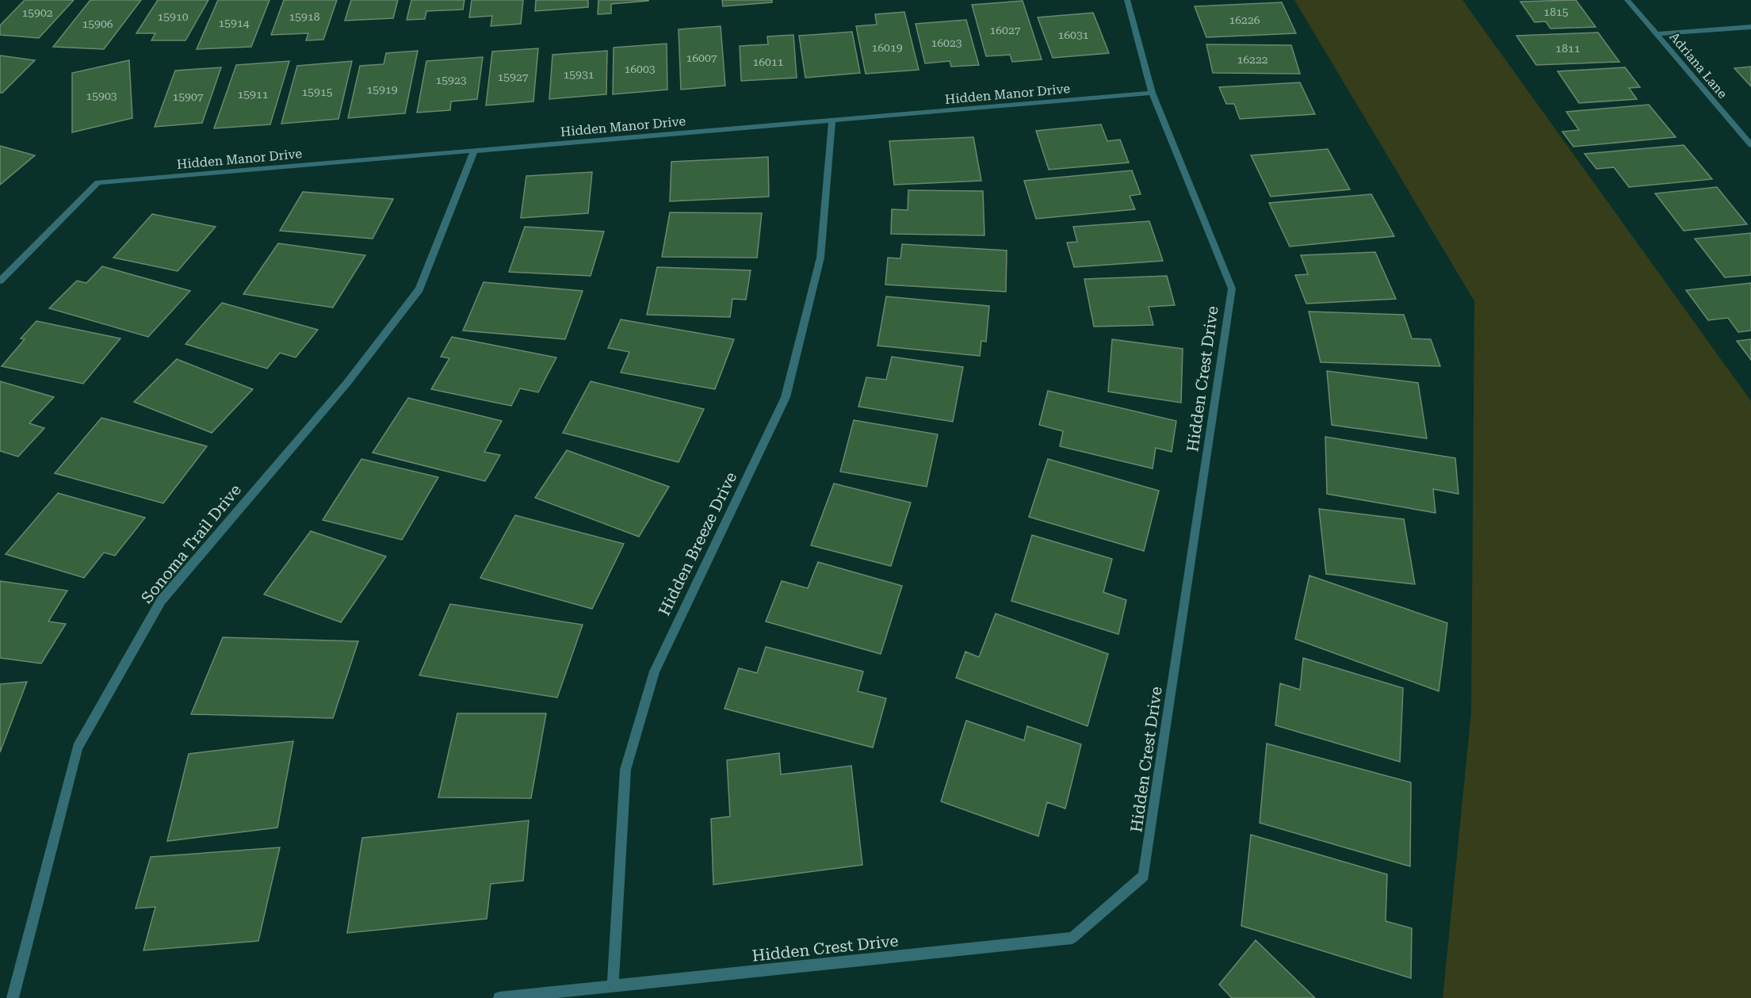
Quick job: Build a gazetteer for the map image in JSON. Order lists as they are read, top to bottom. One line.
{"streets":{"street":["Adriana Lane","Hidden Manor Drive","Hidden Crest Drive","Sonoma Trail Drive","Hidden Breeze Drive"]},"crossings":[["Hidden Manor Drive","Hidden Crest Drive"],["Hidden Manor Drive","Sonoma Trail Drive"],["Hidden Manor Drive","Hidden Breeze Drive"],["Hidden Crest Drive","Hidden Breeze Drive"]],"house_numbers":["1815","15902","15910","15918","16226","15914","15906","16027","16031","16023","16019","1811","16007","16222","16011","16003","15931","15927","15923","15919","15915","15911","15903","15907"]}
